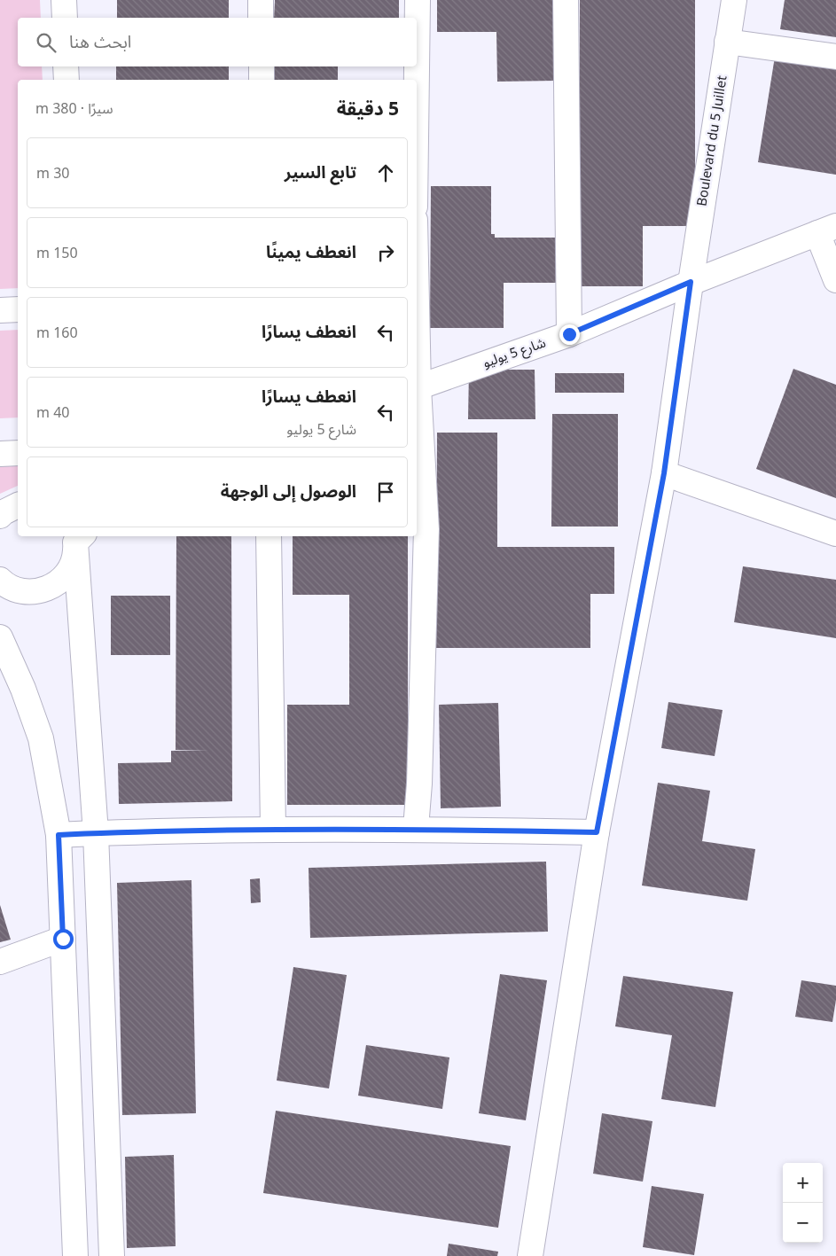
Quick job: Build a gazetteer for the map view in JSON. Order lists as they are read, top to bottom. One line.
{"streets":{"street":["Boulevard du 5 Juillet","شارع 5 يوليو"]},"crossings":[["Boulevard du 5 Juillet","شارع 5 يوليو"]],"page":{"search":"ابحث هنا","heading":["5 دقيقة","سيرًا · 380 m"],"list":[["تابع السير","30 m"],["انعطف يمينًا","150 m"],["انعطف يسارًا","160 m"],["انعطف يسارًا","شارع 5 يوليو","40 m"],"الوصول إلى الوجهة"],"map_buttons":["+","−"]}}
